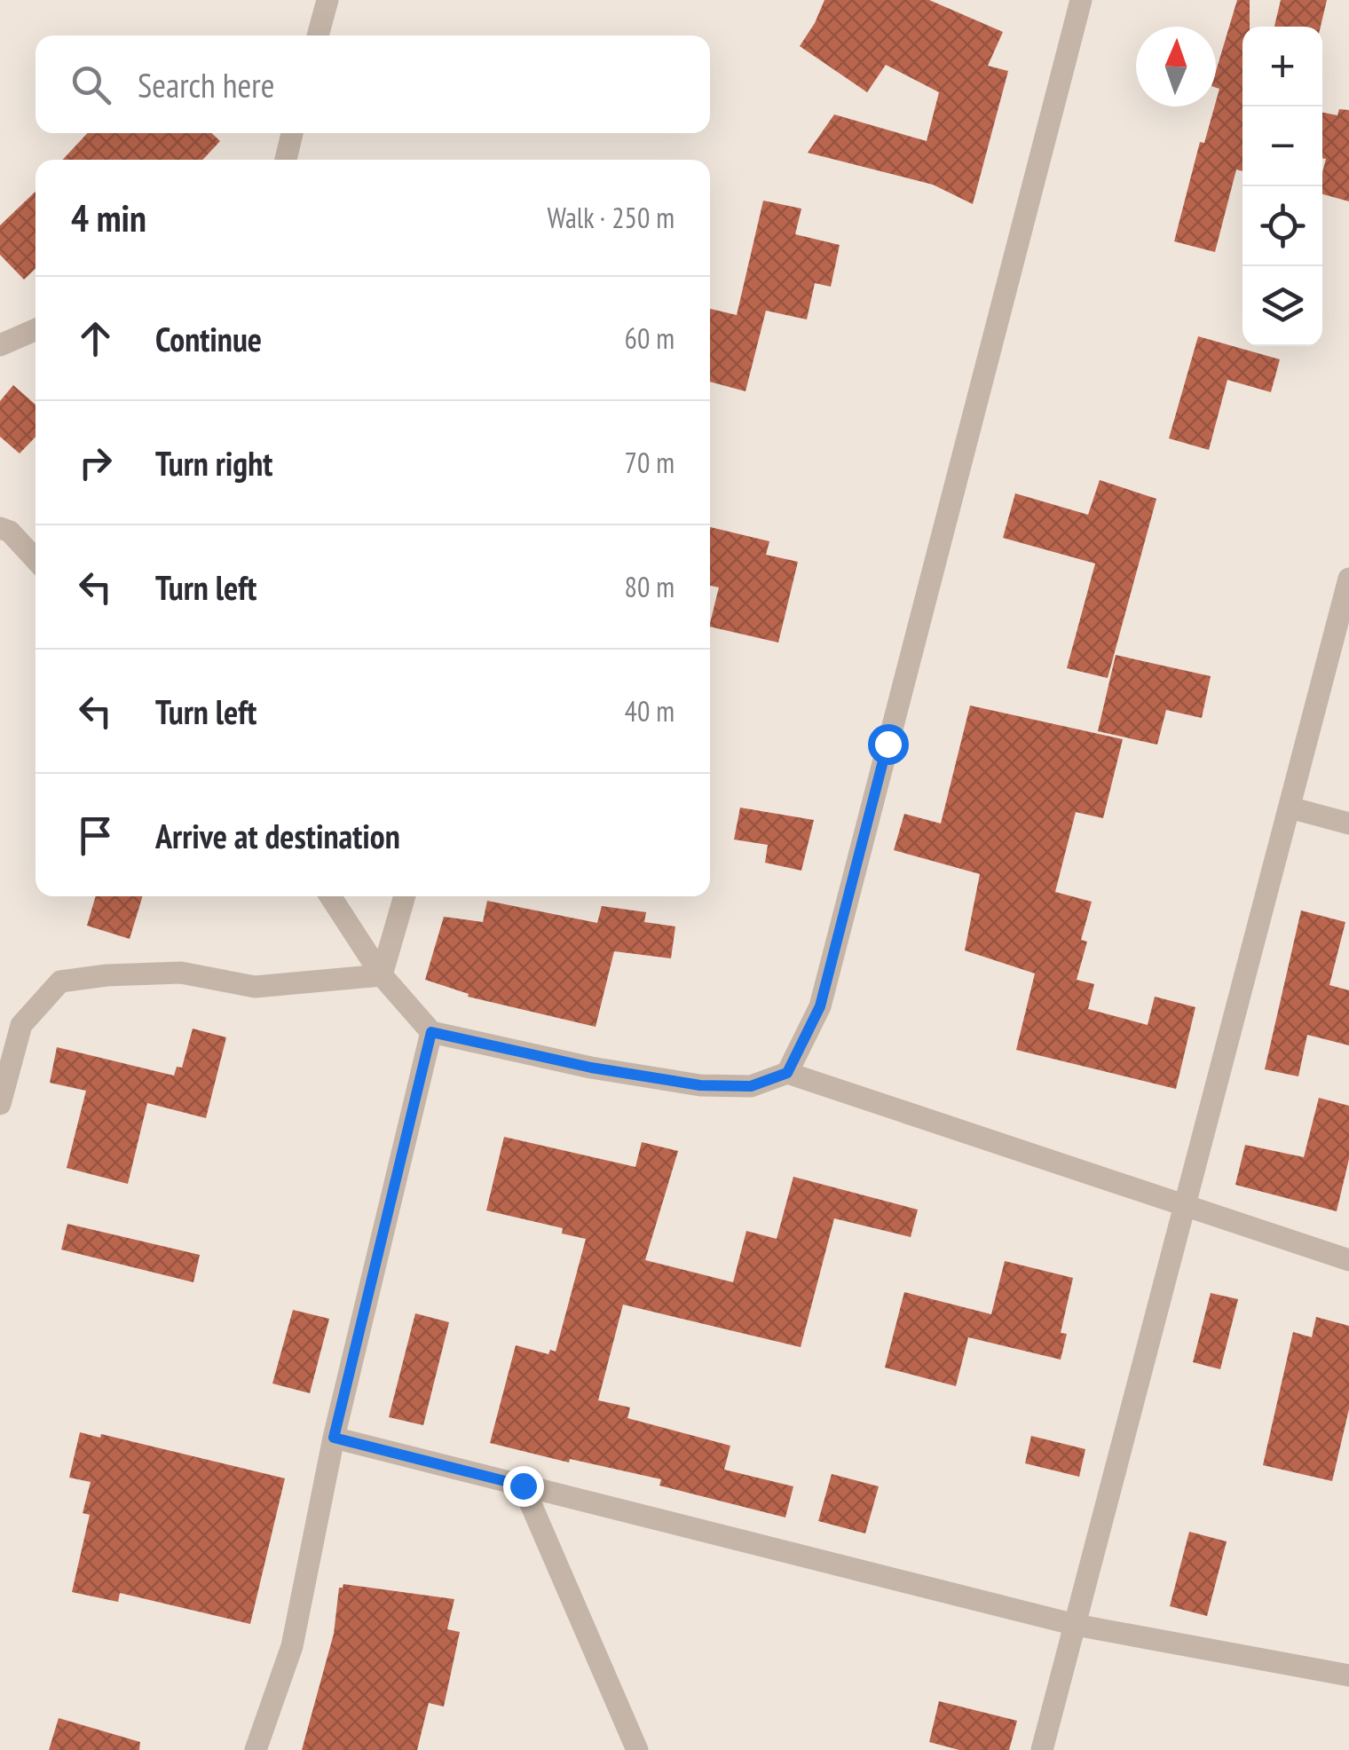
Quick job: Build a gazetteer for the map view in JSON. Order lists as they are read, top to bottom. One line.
{"north":"top","page":{"map_buttons":["+","−"],"search":"Search here","heading":["4 min","Walk · 250 m"],"list":[["Continue","60 m"],["Turn right","70 m"],["Turn left","80 m"],["Turn left","40 m"],"Arrive at destination"]}}
